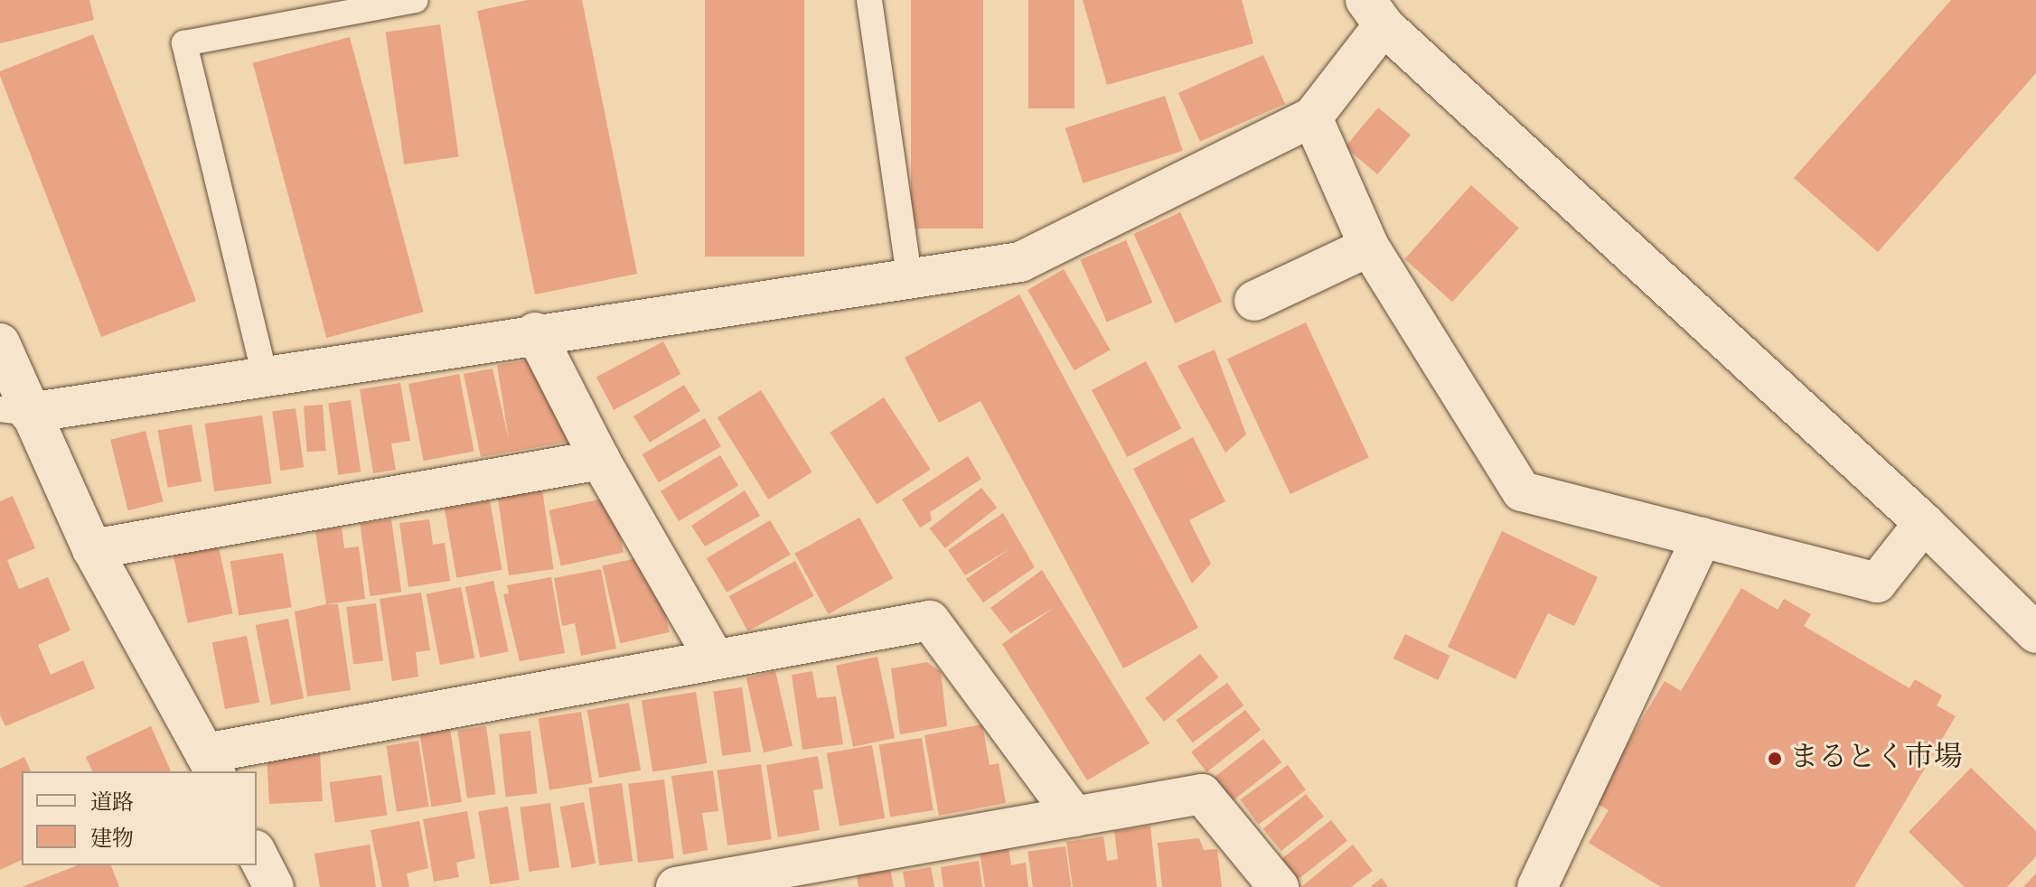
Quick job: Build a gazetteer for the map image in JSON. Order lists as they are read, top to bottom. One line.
{"places":["まるとく市場"],"legend":["道路","建物"]}
